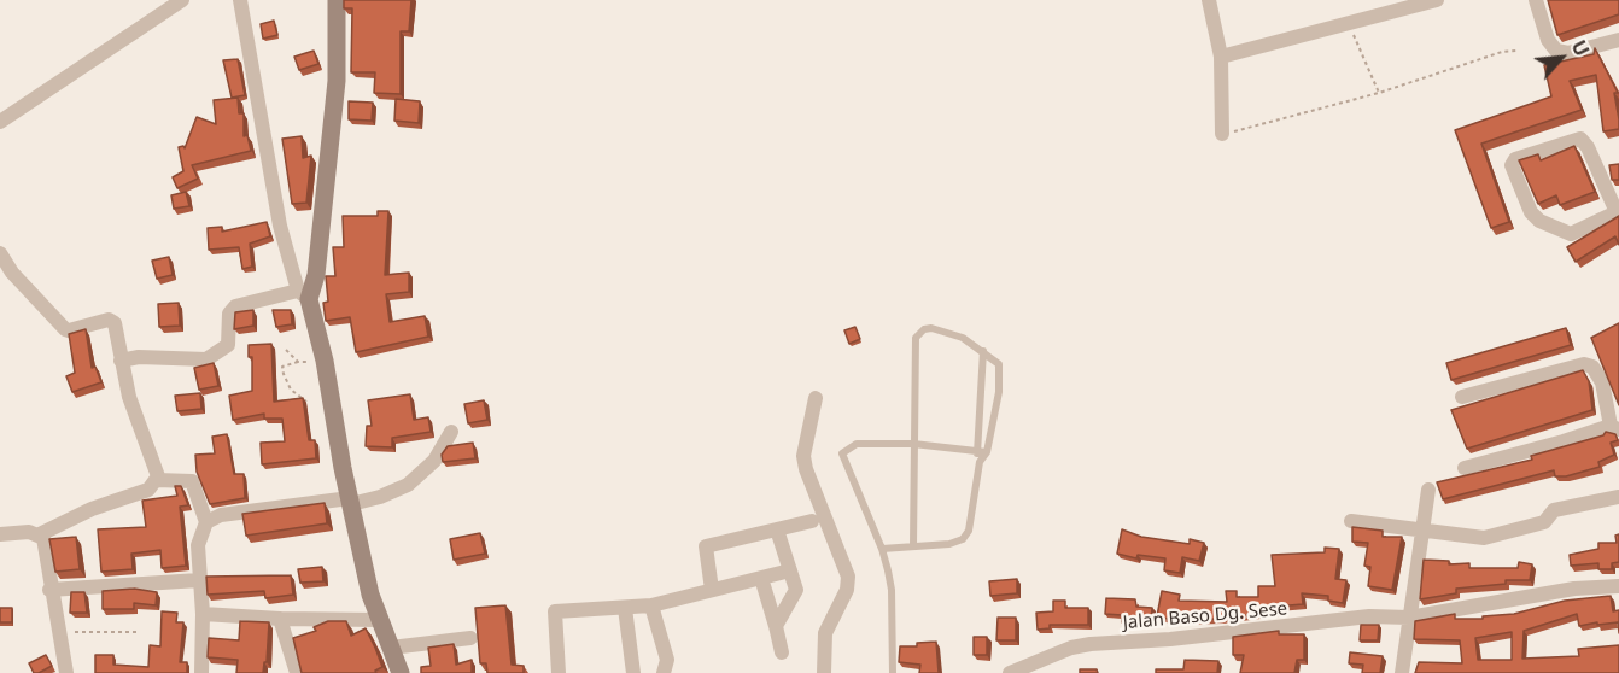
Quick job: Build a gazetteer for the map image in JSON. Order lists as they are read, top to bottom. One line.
{"streets":{"street":["Jalan Baso Dg. Sese"]},"north":"top right"}
